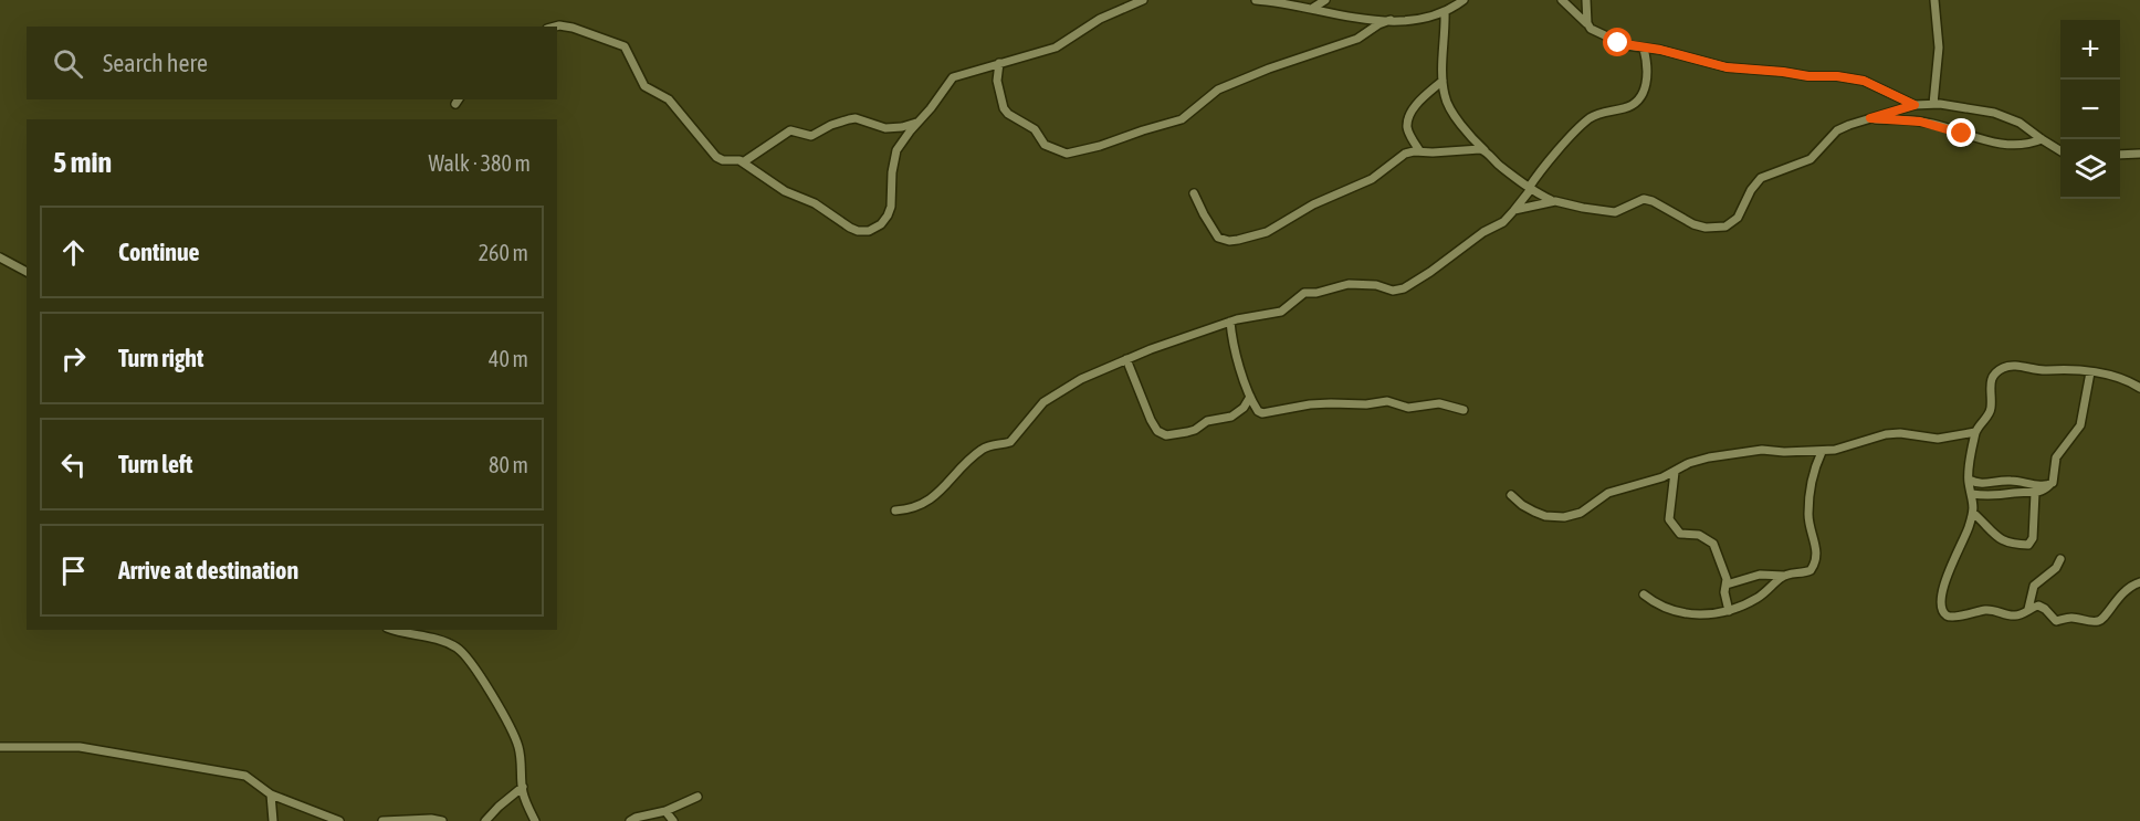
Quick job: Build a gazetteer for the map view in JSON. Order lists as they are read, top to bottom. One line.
{"page":{"map_buttons":["+","−"],"search":"Search here","heading":["5 min","Walk · 380 m"],"list":[["Continue","260 m"],["Turn right","40 m"],["Turn left","80 m"],"Arrive at destination"]}}
